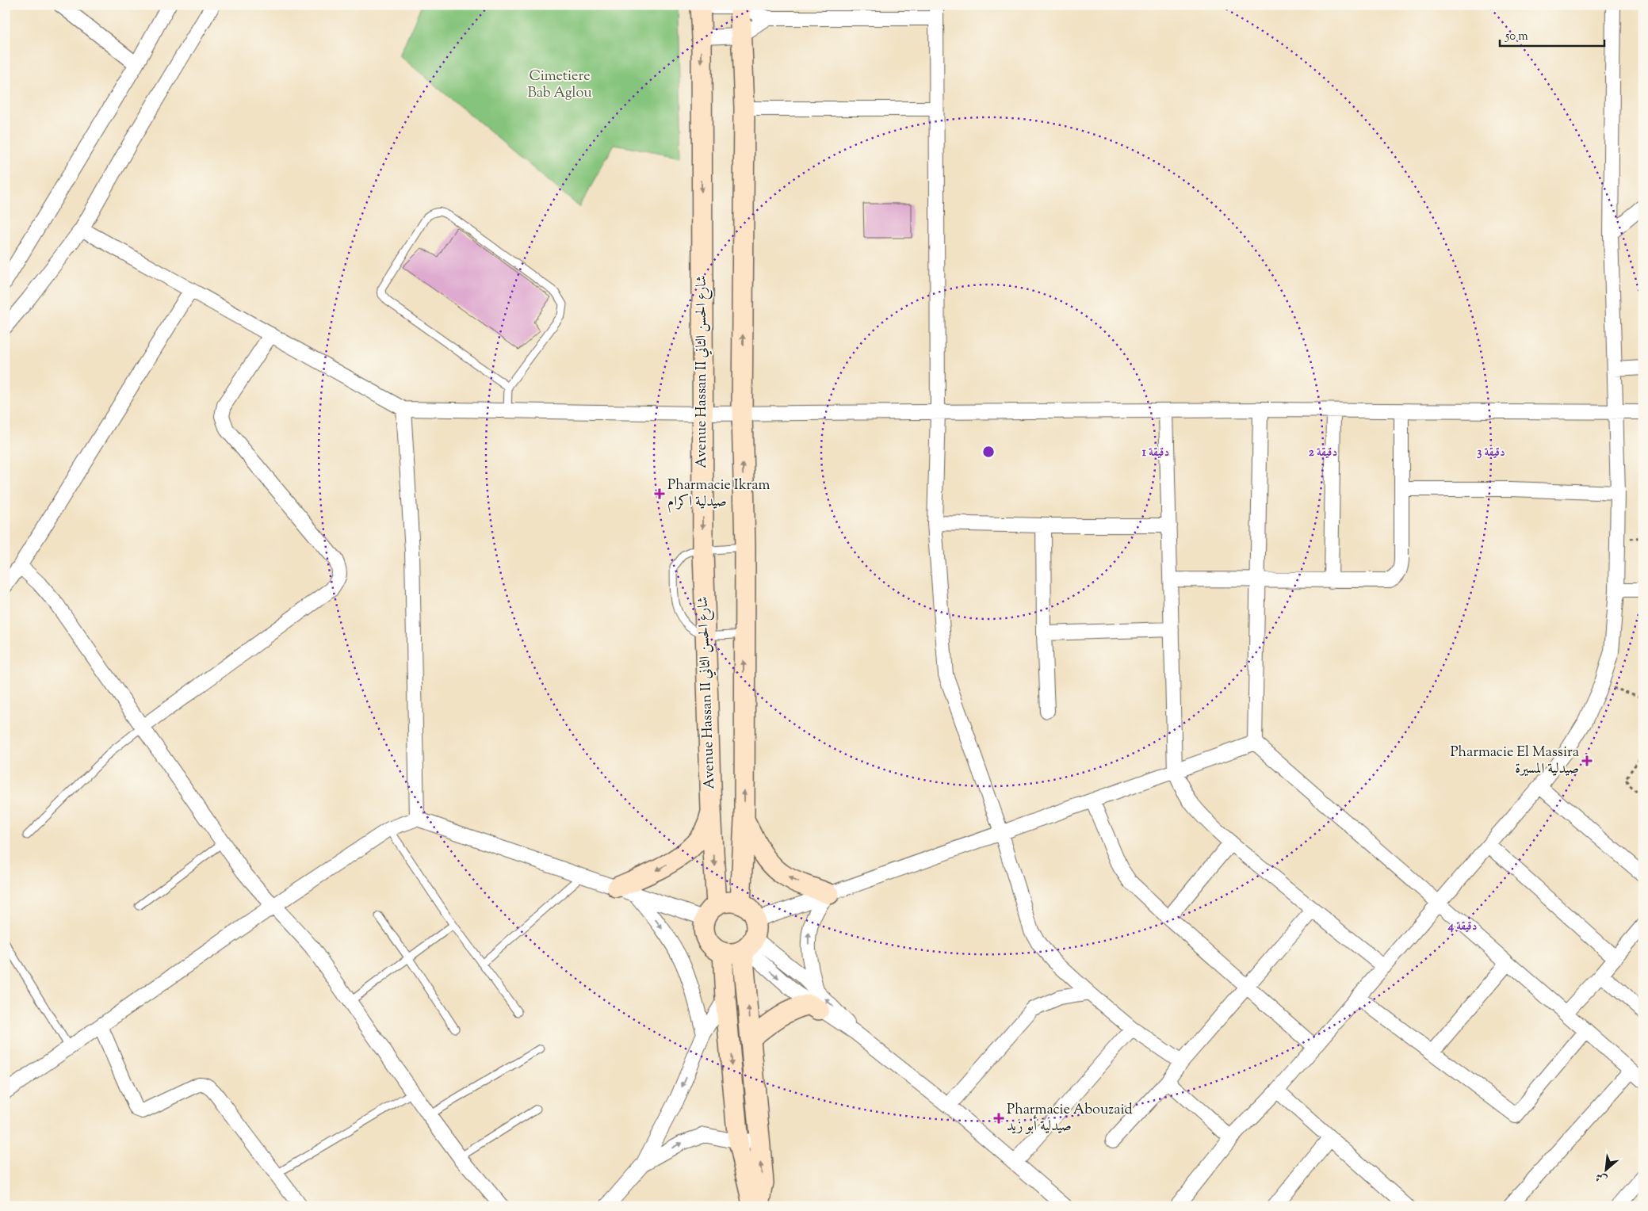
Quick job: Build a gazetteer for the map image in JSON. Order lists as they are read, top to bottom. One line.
{"streets":{"street":["Avenue Hassan II شارع الحسن الثاني"]},"parks":["Cimetiere Bab Aglou"],"places":{"health":["Pharmacie Ikram صيدلية اكرام","Pharmacie El Massira صيدلية المسيرة","Pharmacie Abouzaid صيدلية أبو زيد"]},"scale_bar":"50 m","north":"bottom left","rings":["1 دقيقة","2 دقيقة","3 دقيقة","4 دقيقة"]}
